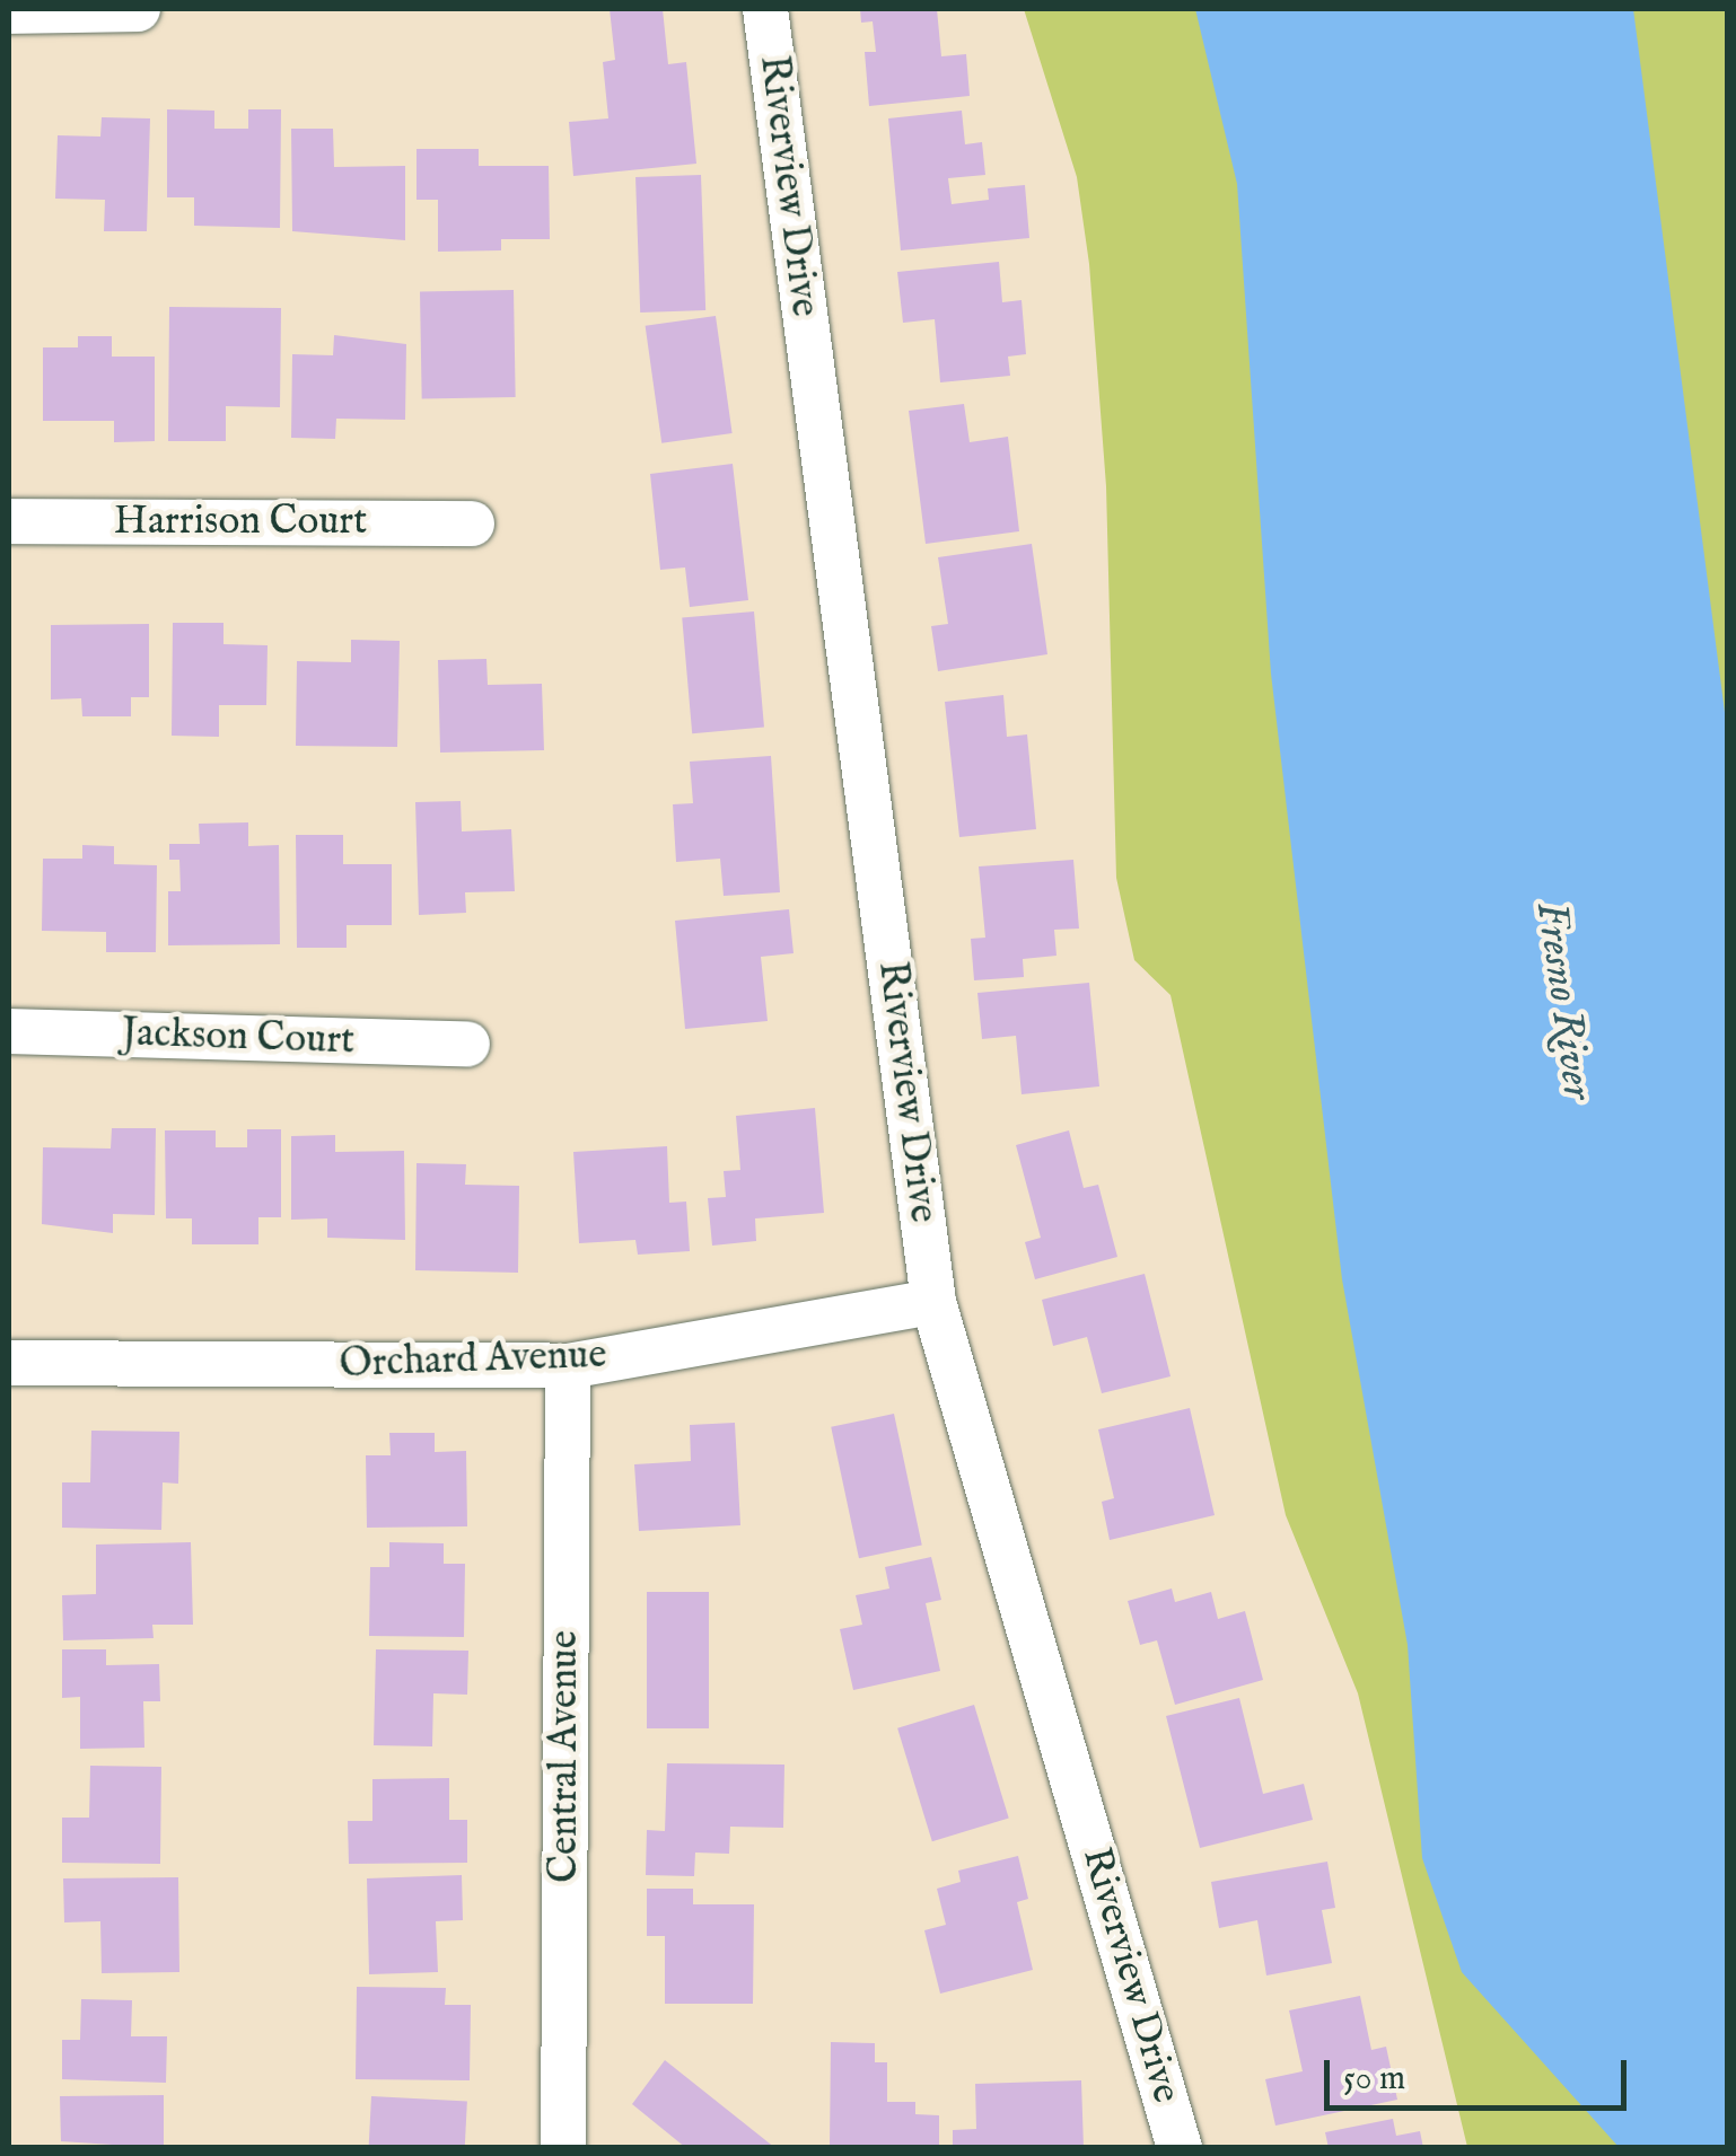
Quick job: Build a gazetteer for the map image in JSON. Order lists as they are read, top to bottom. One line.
{"streets":{"street":["Riverview Drive","Harrison Court","Jackson Court","Orchard Avenue","Central Avenue"]},"crossings":[["Riverview Drive","Orchard Avenue"],["Orchard Avenue","Central Avenue"]],"water":["Fresno River"],"scale_bar":"50 m"}
